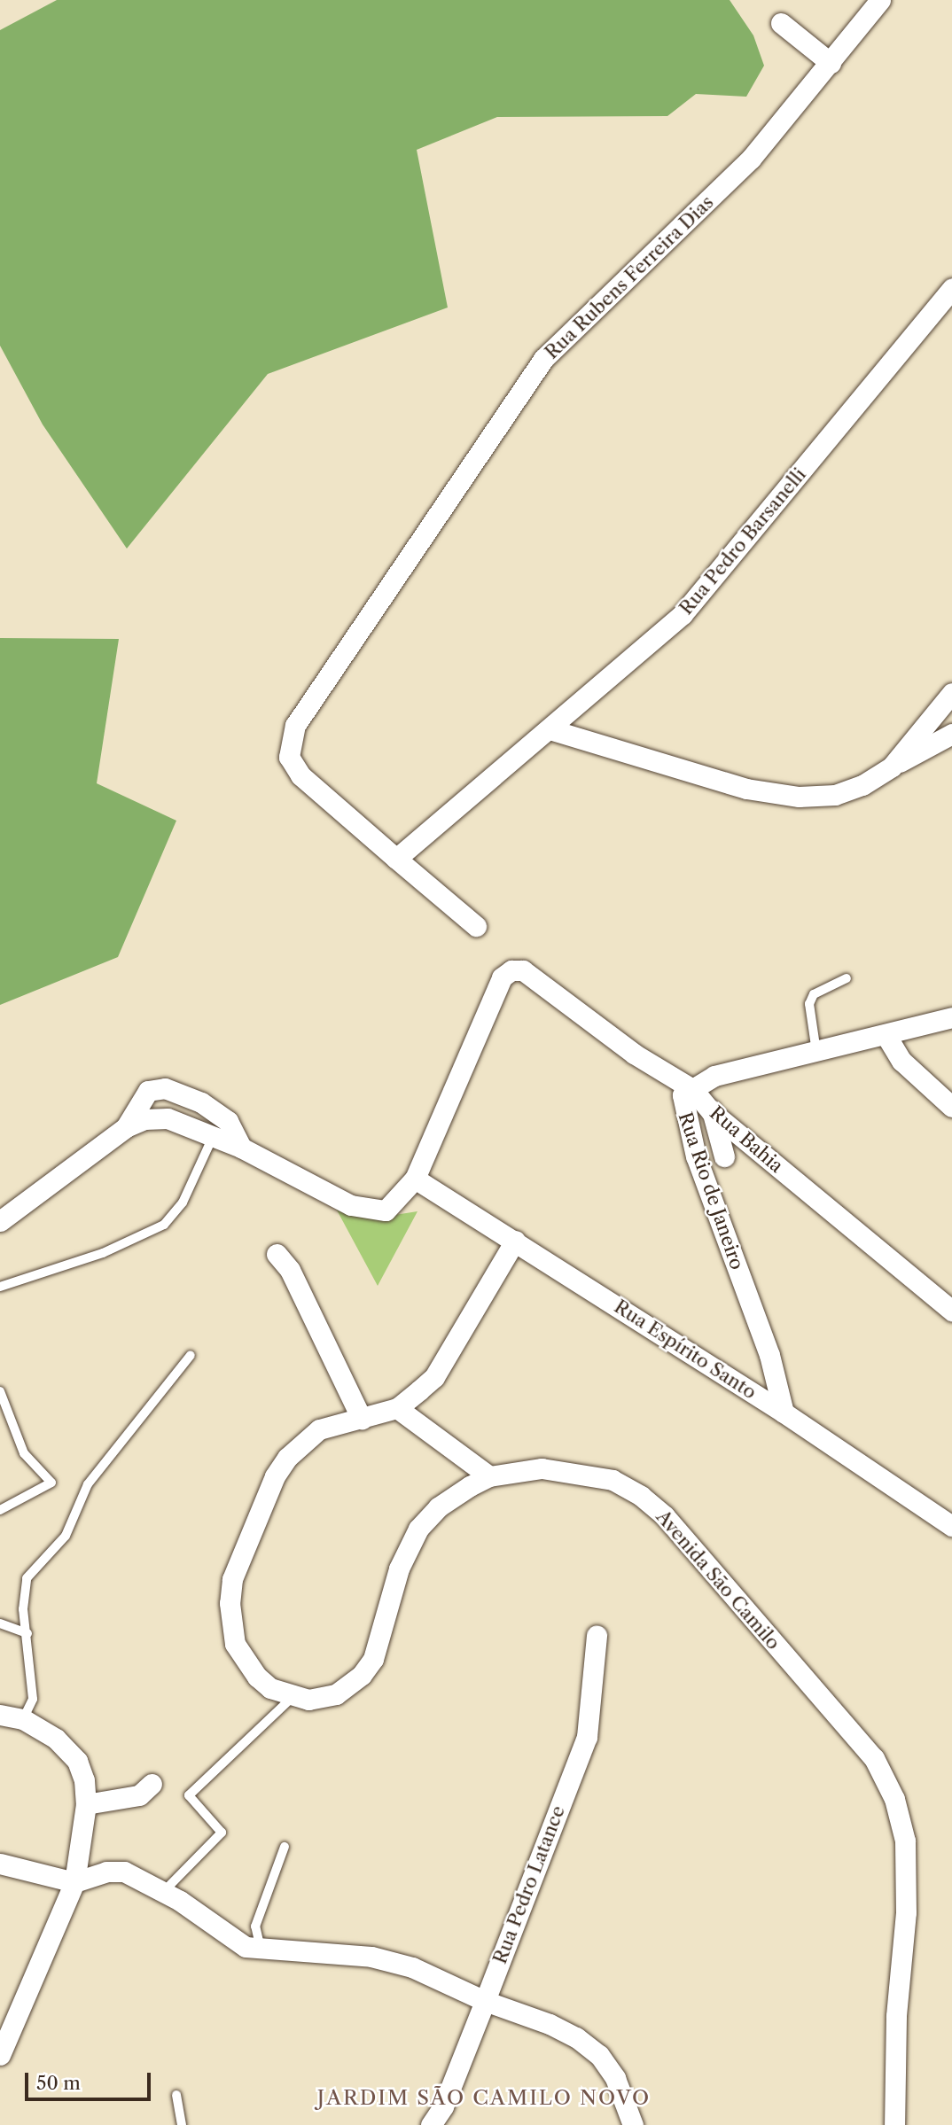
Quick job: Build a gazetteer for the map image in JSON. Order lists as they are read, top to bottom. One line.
{"streets":{"street":["Rua Rubens Ferreira Dias","Rua Pedro Barsanelli","Rua Bahia","Rua Rio de Janeiro","Rua Espírito Santo","Avenida São Camilo","Rua Pedro Latance"]},"crossings":[["Rua Rubens Ferreira Dias","Rua Pedro Barsanelli"],["Rua Bahia","Rua Rio de Janeiro"],["Rua Bahia","Rua Espírito Santo"],["Rua Rio de Janeiro","Rua Espírito Santo"],["Rua Espírito Santo","Avenida São Camilo"]],"districts":["JARDIM SÃO CAMILO NOVO"],"scale_bar":"50 m"}
